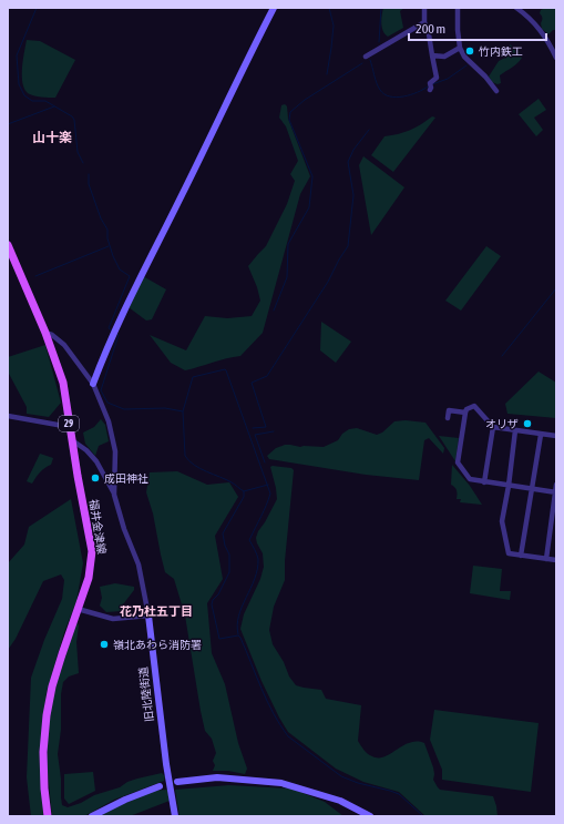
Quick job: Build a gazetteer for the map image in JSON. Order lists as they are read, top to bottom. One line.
{"streets":{"main road":["29","福井金津線"],"street":["旧北陸街道"]},"crossings":[["福井金津線","旧北陸街道"]],"districts":["山十楽","花乃杜五丁目"],"places":["竹内鉄工","オリザ","成田神社","嶺北あわら消防署"],"scale_bar":"200 m"}
